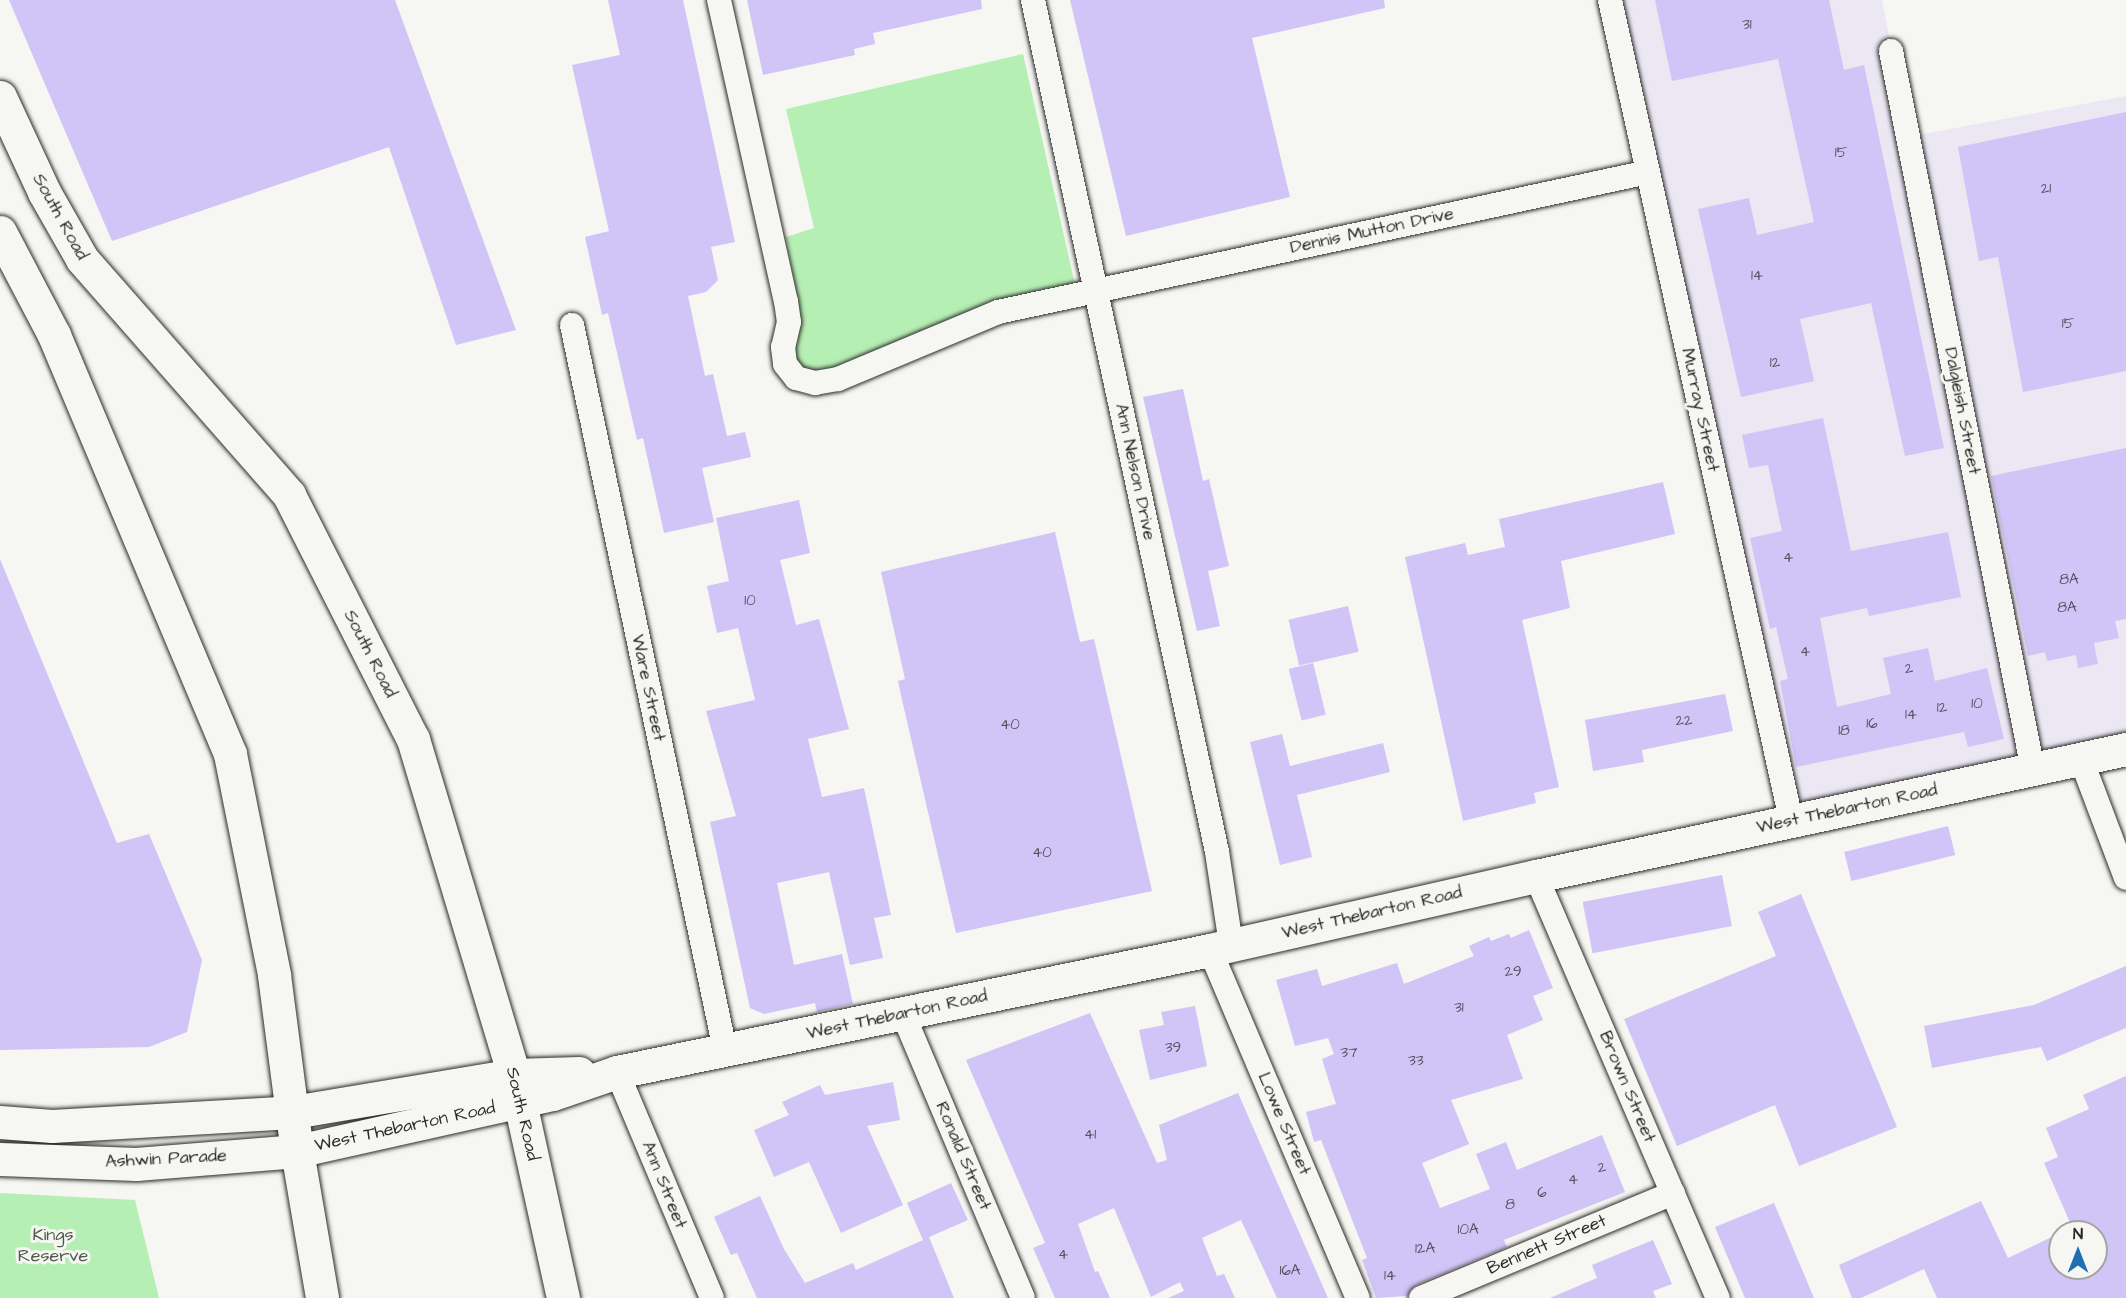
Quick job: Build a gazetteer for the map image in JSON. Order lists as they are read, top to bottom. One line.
{"streets":{"main road":["South Road","West Thebarton Road","Ashwin Parade"],"street":["Dennis Mutton Drive","Murray Street","Dalgleish Street","Ann Nelson Drive","Ware Street","Brown Street","Lowe Street","Ronald Street","Ann Street","Bennett Street"]},"crossings":[["South Road","West Thebarton Road"],["Dennis Mutton Drive","Murray Street"],["Dennis Mutton Drive","Ann Nelson Drive"],["Murray Street","West Thebarton Road"],["Dalgleish Street","West Thebarton Road"],["Ann Nelson Drive","West Thebarton Road"],["Ann Nelson Drive","Lowe Street"],["Ware Street","West Thebarton Road"],["West Thebarton Road","Brown Street"],["West Thebarton Road","Lowe Street"],["West Thebarton Road","Ronald Street"],["West Thebarton Road","Ashwin Parade"],["West Thebarton Road","Ann Street"],["Brown Street","Bennett Street"]],"parks":["Kings Reserve"],"house_numbers":["31","15","21","14","15","12","4","8A","10","8A","4","2","10","12","14","22","16","40","18","40","29","31","39","37","33","41","2","4","6","8","10A","12A","4","16A","14"],"north":"top"}
